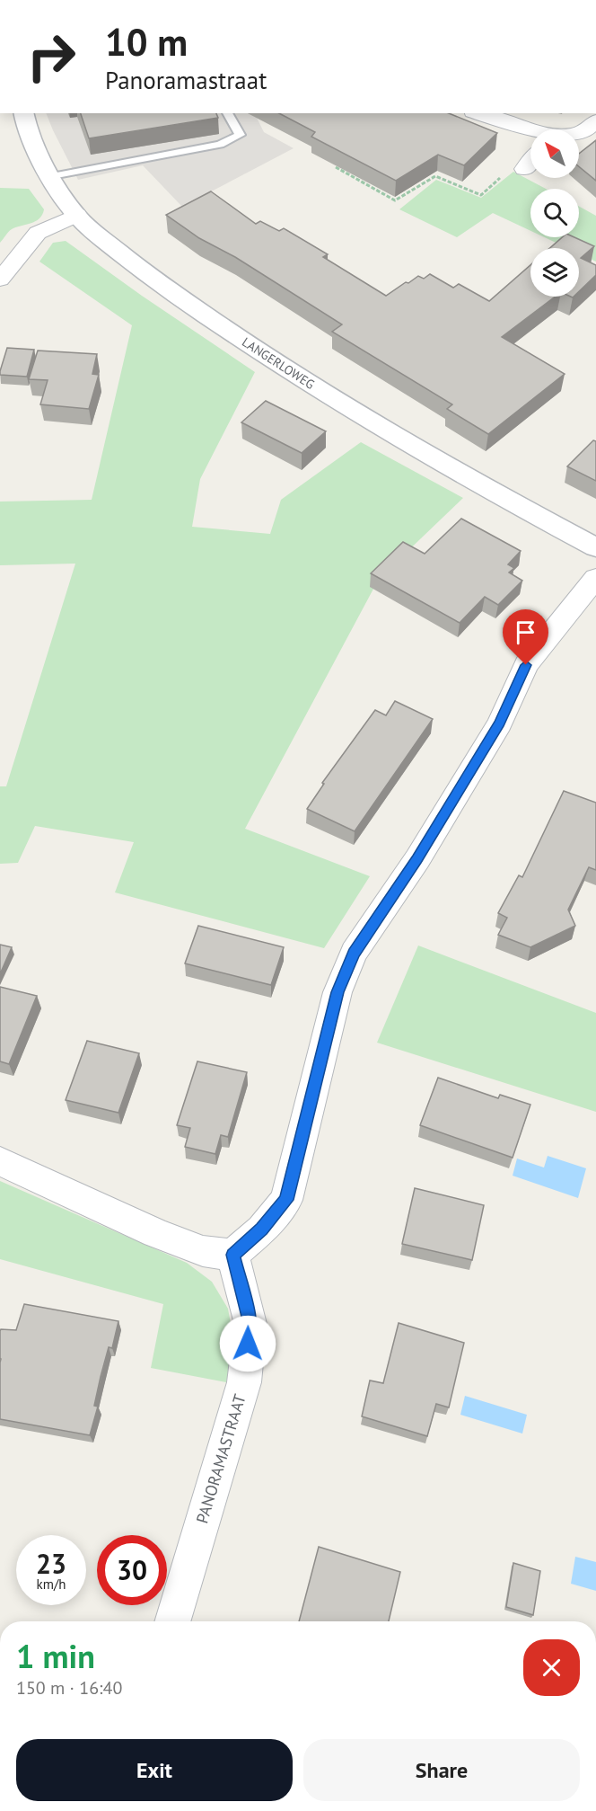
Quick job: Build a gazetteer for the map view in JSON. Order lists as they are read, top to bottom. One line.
{"streets":{"street":["LANGERLOWEG","PANORAMASTRAAT"]},"north":"top left","page":{"turn":["10 m","Panoramastraat"],"speed":"23 km/h","limit":"30","heading":["1 min","150 m · 16:40"],"buttons":["Exit","Share"]}}
